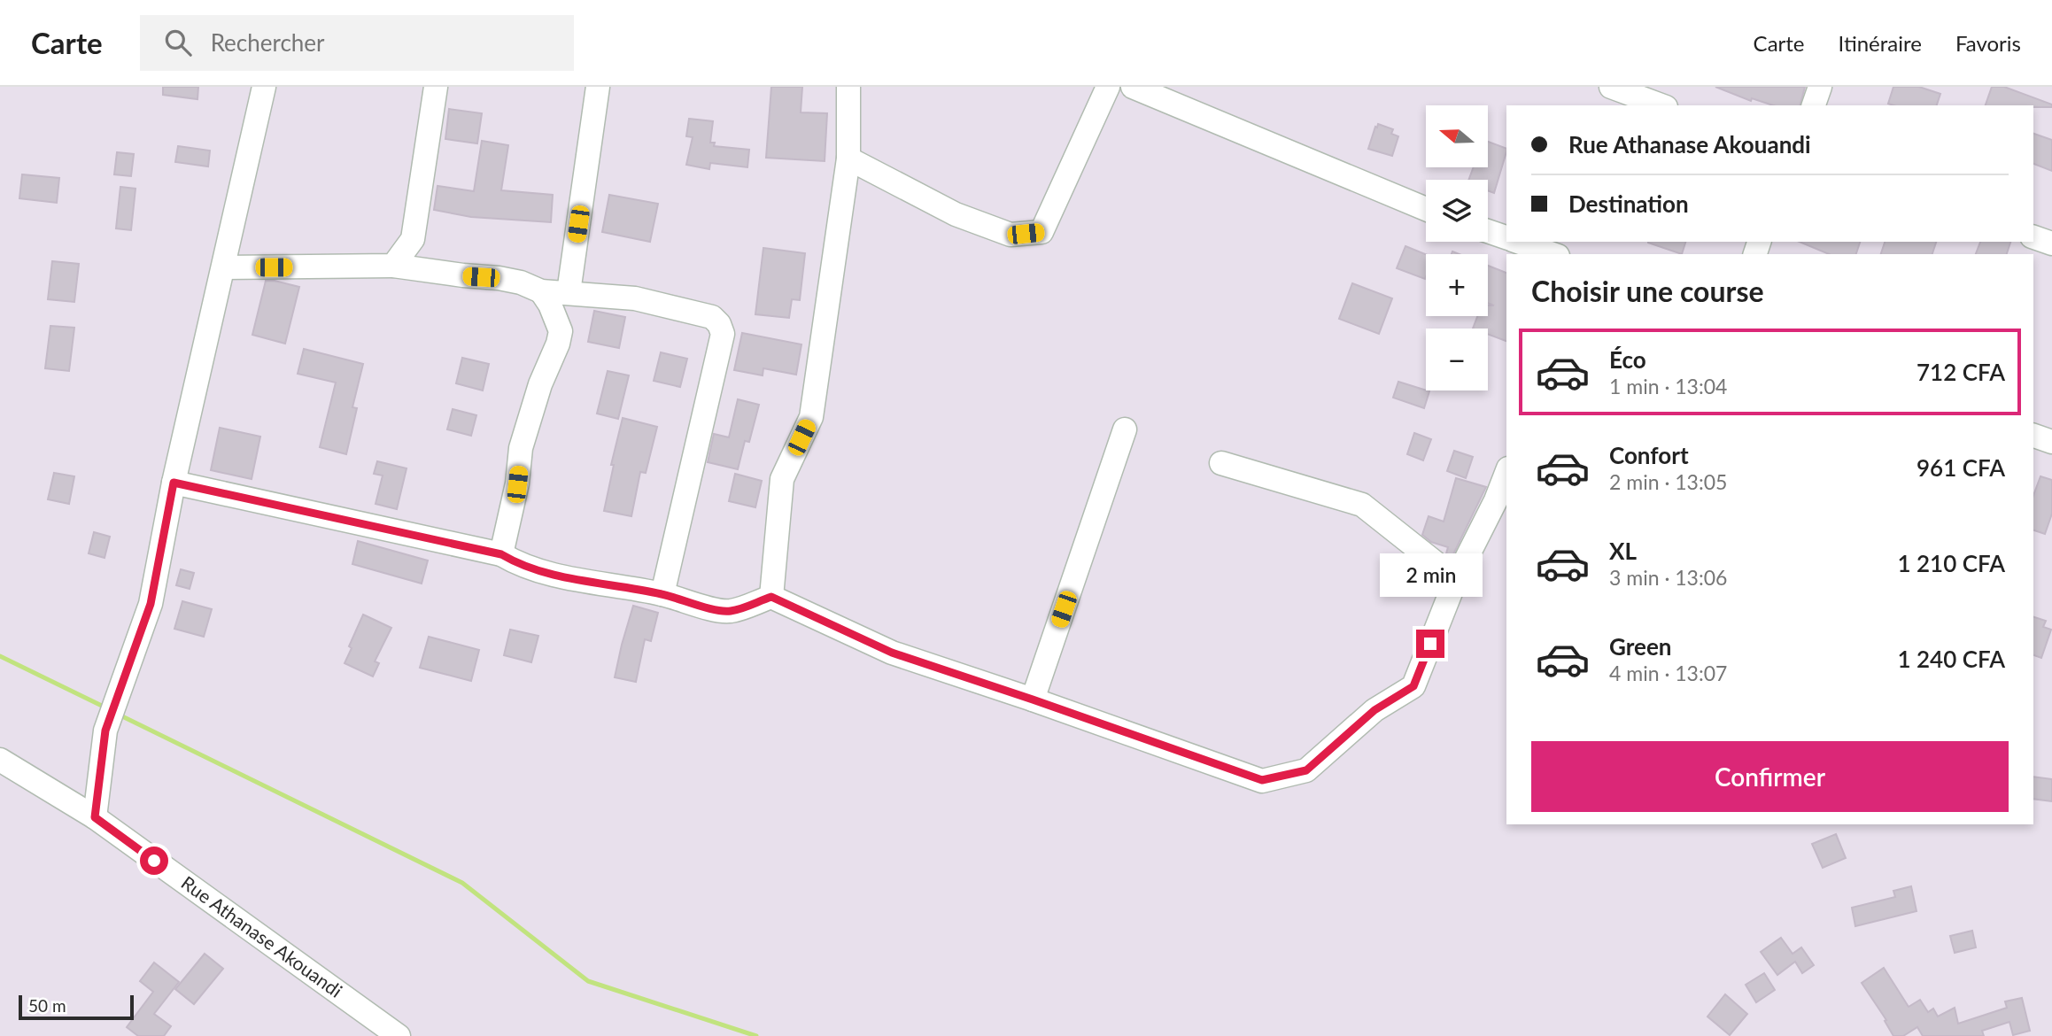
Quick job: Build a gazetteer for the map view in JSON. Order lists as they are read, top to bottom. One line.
{"streets":{"street":["Rue Athanase Akouandi"]},"scale_bar":"50 m","north":"left","page":{"header":"Carte","search":"Rechercher","nav":["Carte","Itinéraire","Favoris"],"map_buttons":["+","−"],"banner":["Rue Athanase Akouandi","Destination"],"heading":"Choisir une course","list":[{"name":"Éco","note":"1 min · 13:04","value":"712 CFA"},{"name":"Confort","note":"2 min · 13:05","value":"961 CFA"},{"name":"XL","note":"3 min · 13:06","value":"1 210 CFA"},{"name":"Green","note":"4 min · 13:07","value":"1 240 CFA"}],"bubble":"2 min","buttons":"Confirmer","scale":"50 m"}}
